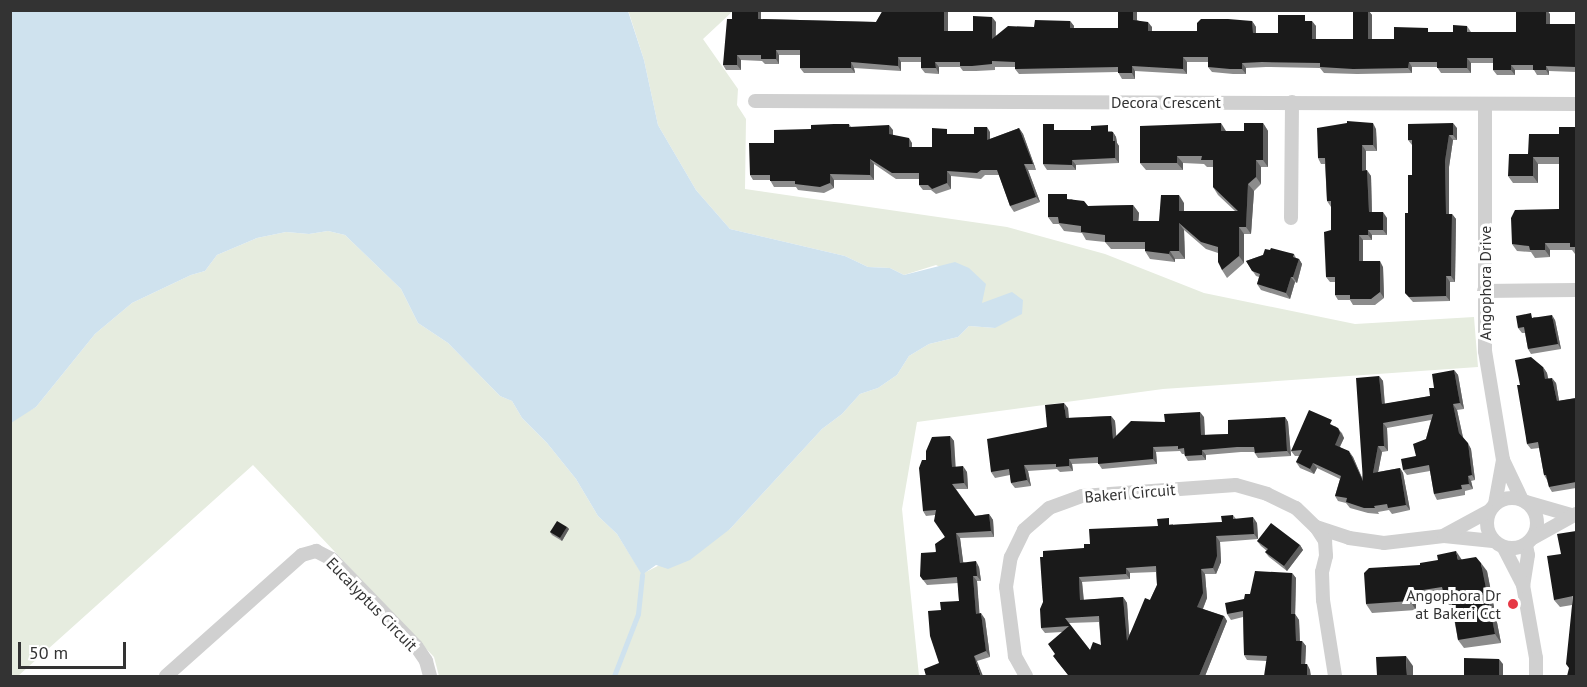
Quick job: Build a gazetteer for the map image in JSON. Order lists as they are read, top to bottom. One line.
{"streets":{"street":["Decora Crescent","Angophora Drive","Bakeri Circuit","Eucalyptus Circuit"]},"crossings":[["Decora Crescent","Angophora Drive"],["Angophora Drive","Bakeri Circuit"]],"places":["Angophora Dr at Bakeri Cct"],"scale_bar":"50 m"}
